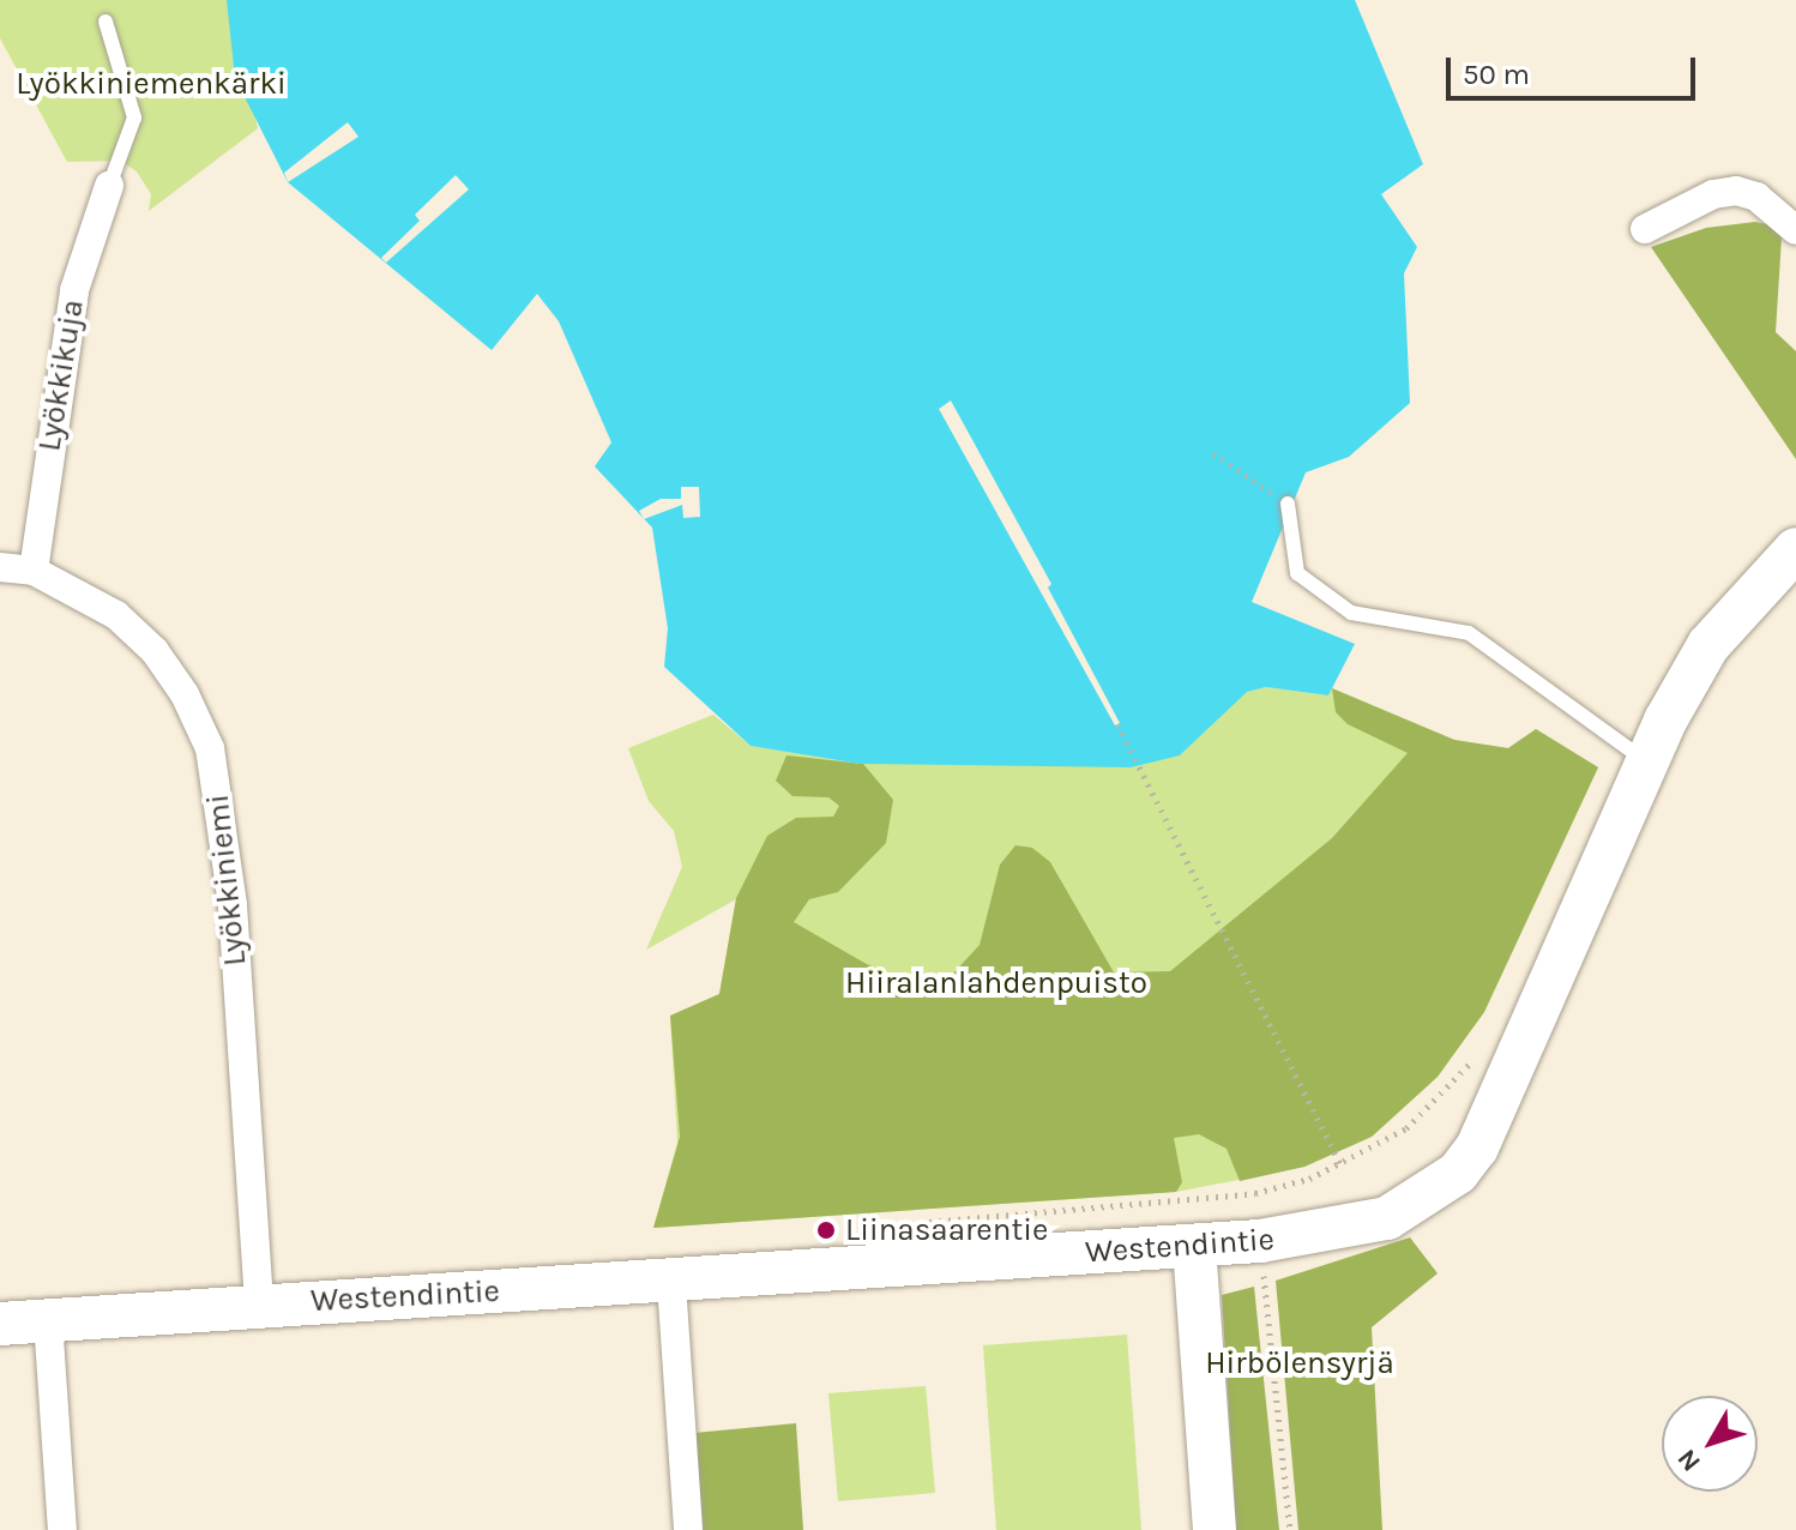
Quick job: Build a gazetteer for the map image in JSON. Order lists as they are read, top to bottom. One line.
{"streets":{"street":["Lyökkikuja","Lyökkiniemi","Westendintie"]},"crossings":[["Lyökkikuja","Lyökkiniemi"],["Lyökkiniemi","Westendintie"]],"parks":["Lyökkiniemenkärki","Hiiralanlahdenpuisto","Hirbölensyrjä"],"places":["Liinasaarentie"],"scale_bar":"50 m","north":"bottom left"}
